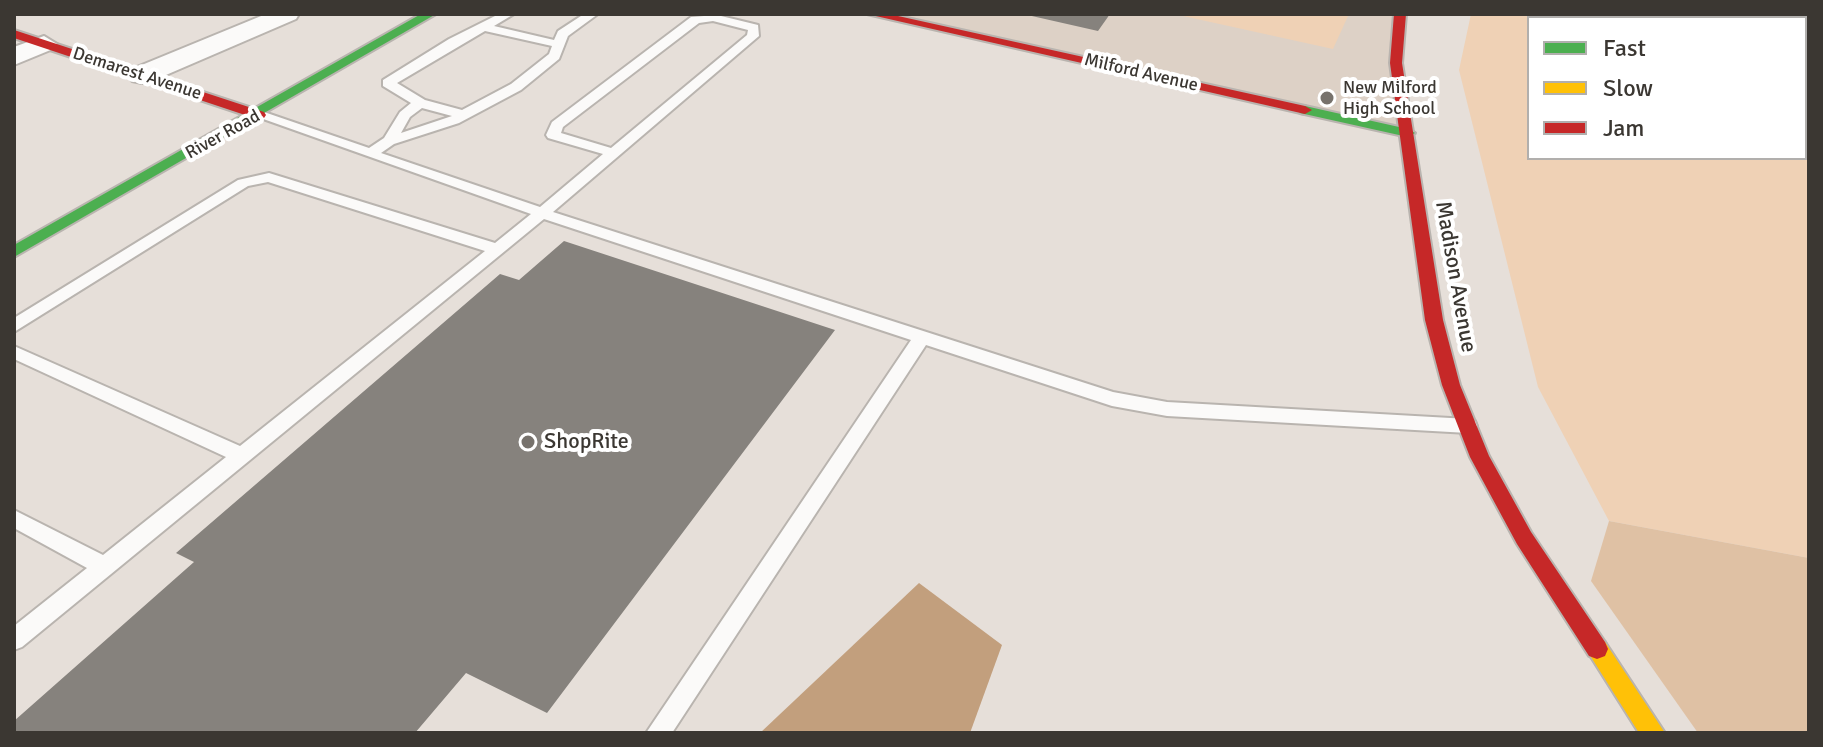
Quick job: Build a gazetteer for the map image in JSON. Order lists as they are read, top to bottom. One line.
{"streets":{"street":["Milford Avenue","Demarest Avenue","River Road","Madison Avenue"]},"crossings":[["Milford Avenue","Madison Avenue"],["Demarest Avenue","River Road"]],"places":["New Milford High School","ShopRite"],"legend":["Fast","Slow","Jam"]}
